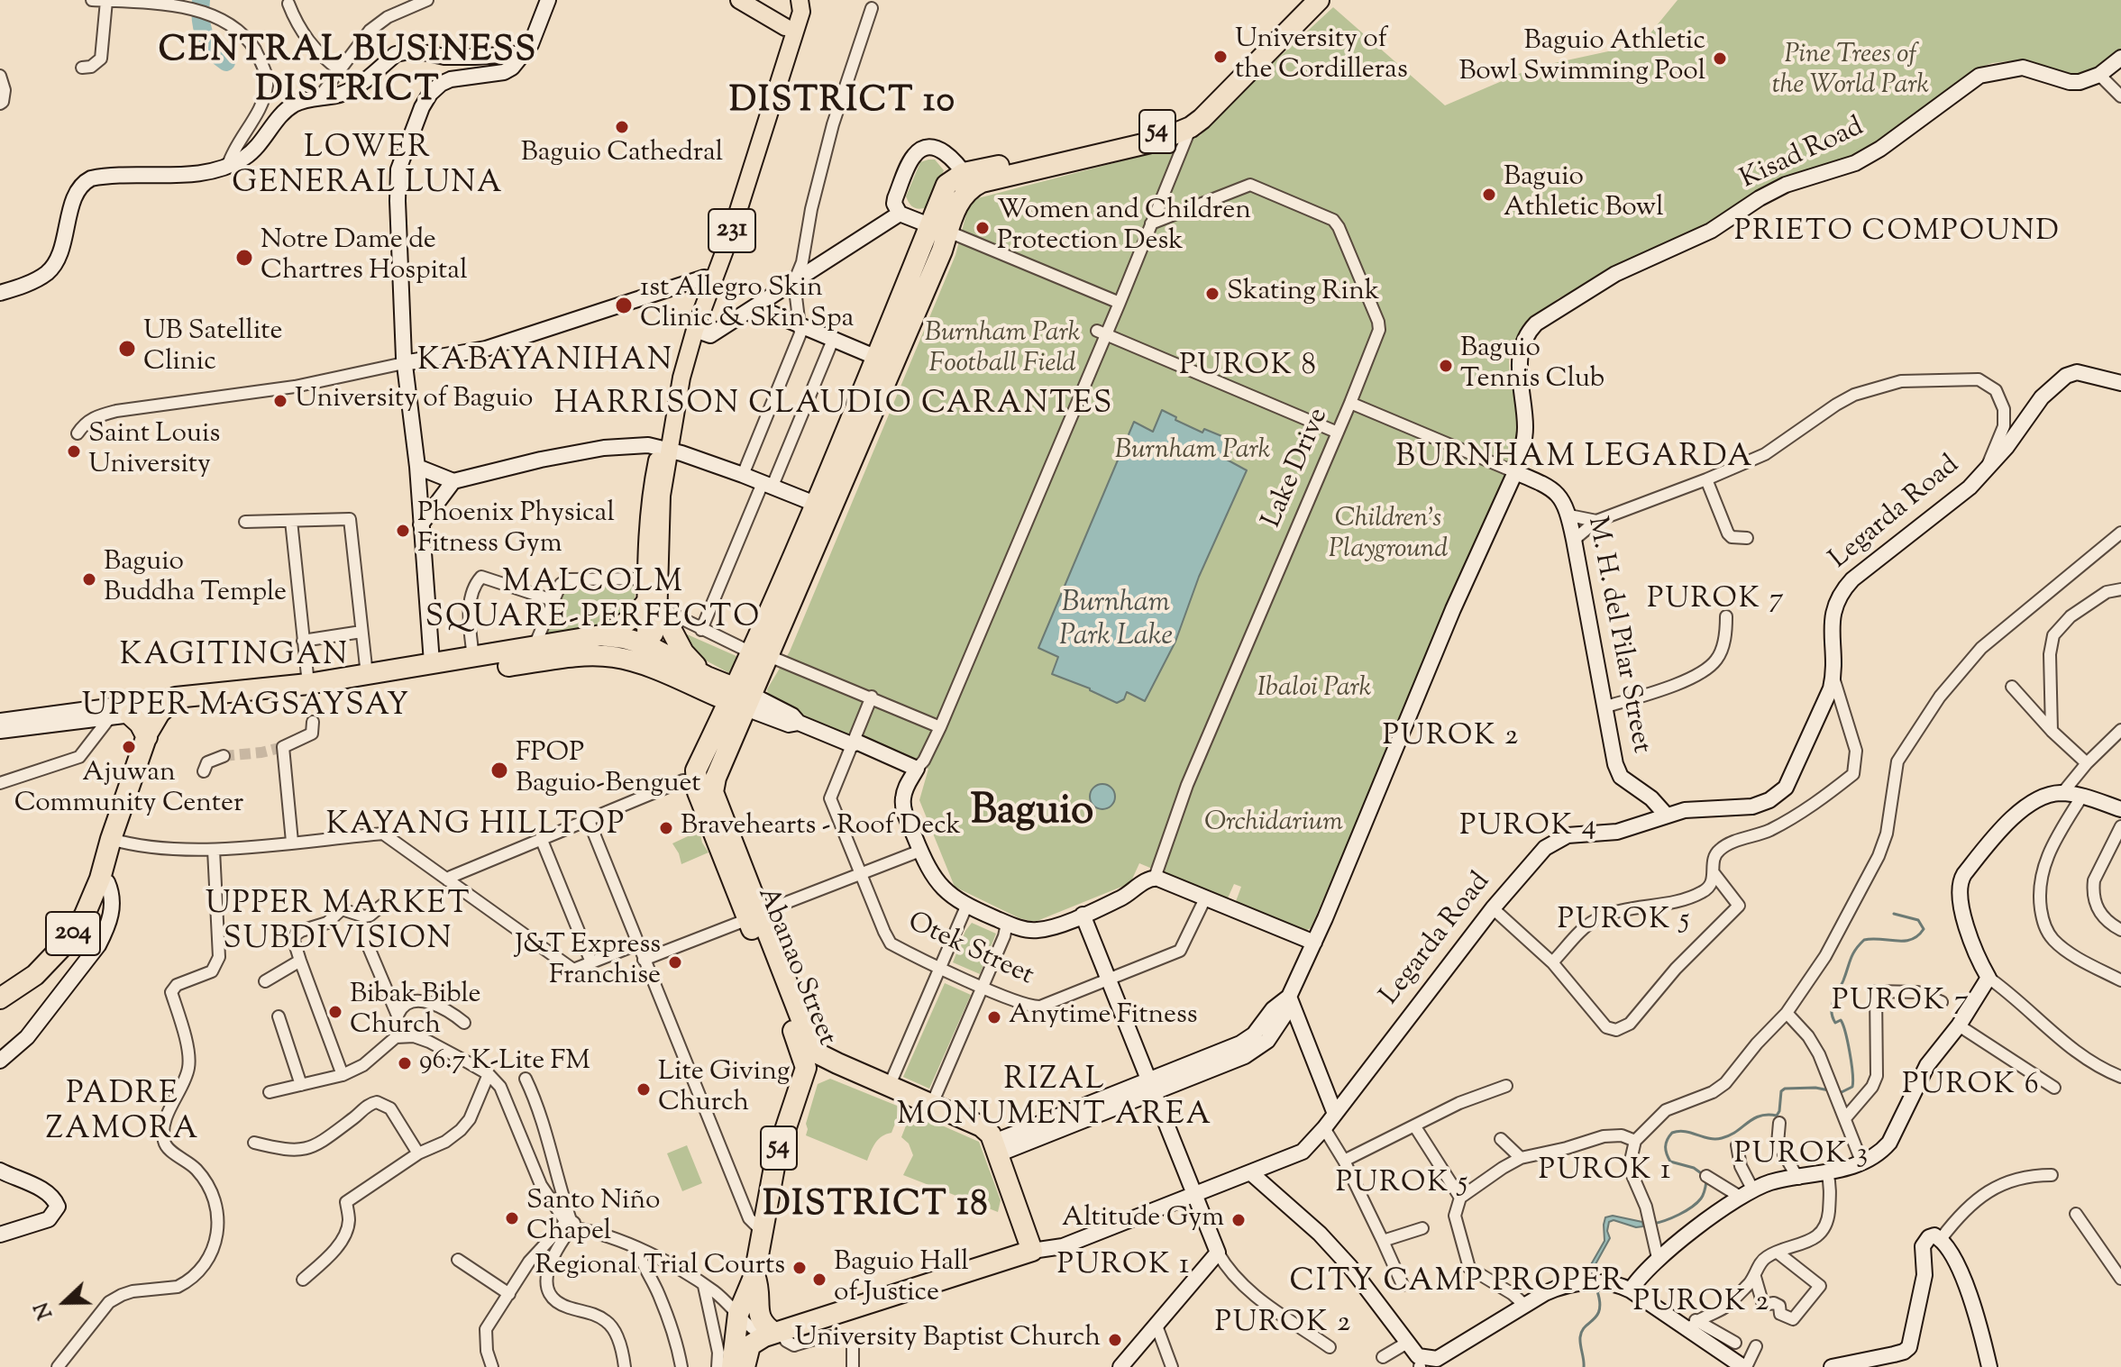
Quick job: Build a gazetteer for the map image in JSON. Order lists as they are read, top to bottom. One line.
{"streets":{"highway":["54","204","Abanao Street"],"main road":["231"],"street":["Kisad Road","Lake Drive","Legarda Road","M. H. del Pilar Street","Otek Street"]},"crossings":[["54","Abanao Street"],["Kisad Road","M. H. del Pilar Street"],["Legarda Road","M. H. del Pilar Street"]],"districts":["CENTRAL BUSINESS DISTRICT","DISTRICT 10","LOWER GENERAL LUNA","PRIETO COMPOUND","KABAYANIHAN","PUROK 8","HARRISON CLAUDIO CARANTES","BURNHAM LEGARDA","MALCOLM SQUARE-PERFECTO","PUROK 7","KAGITINGAN","UPPER MAGSAYSAY","PUROK 2","Baguio","KAYANG HILLTOP","PUROK 4","UPPER MARKET SUBDIVISION","PUROK 5","PUROK 7","RIZAL MONUMENT AREA","PUROK 6","PADRE ZAMORA","PUROK 3","PUROK 1","PUROK 5","DISTRICT 18","PUROK 1","CITY CAMP PROPER","PUROK 2","PUROK 2"],"water":["Burnham Park Lake"],"parks":["Pine Trees of the World Park","Burnham Park Football Field","Burnham Park","Children's Playground","Ibaloi Park","Orchidarium"],"places":["University of the Cordilleras","Baguio Athletic Bowl Swimming Pool","Baguio Cathedral","Baguio Athletic Bowl","Women and Children Protection Desk","Notre Dame de Chartres Hospital","Skating Rink","1st Allegro Skin Clinic & Skin Spa","UB Satellite Clinic","Baguio Tennis Club","University of Baguio","Saint Louis University","Phoenix Physical Fitness Gym","Baguio Buddha Temple","Ajuwan Community Center","FPOP Baguio-Benguet","Bravehearts - Roof Deck","J&T Express Franchise","Bibak Bible Church","Anytime Fitness","96.7 K-Lite FM","Lite Giving Church","Santo Niño Chapel","Altitude Gym","Regional Trial Courts","Baguio Hall of Justice","University Baptist Church"],"north":"left"}
